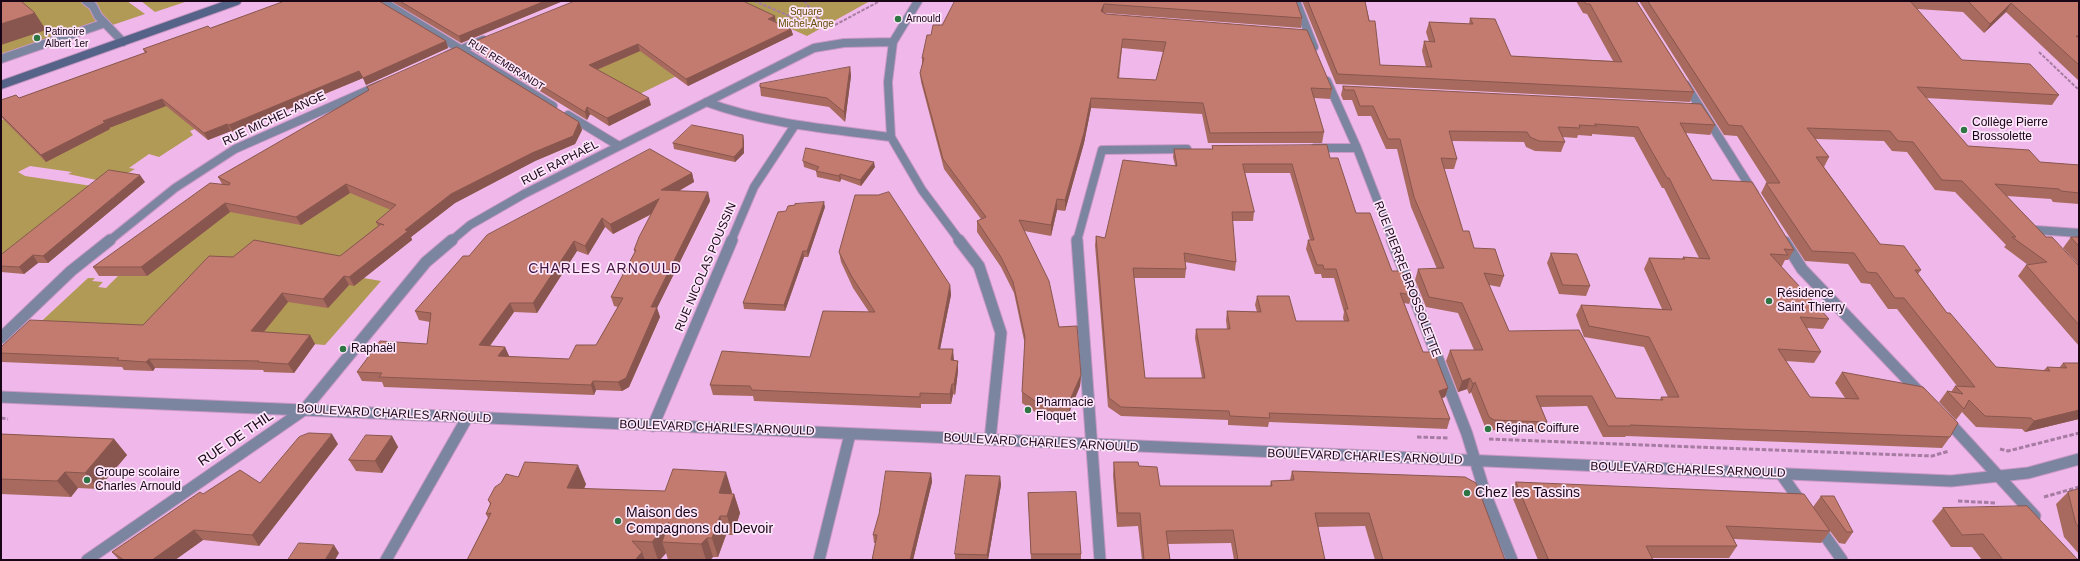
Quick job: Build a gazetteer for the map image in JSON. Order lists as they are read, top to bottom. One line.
{"streets":{"street":["RUE REMBRANDT","RUE MICHEL-ANGE","RUE RAPHAËL","RUE NICOLAS POUSSIN","RUE PIERRE BROSSOLETTE","BOULEVARD CHARLES ARNOULD","RUE DE THIL"]},"crossings":[["RUE REMBRANDT","RUE RAPHAËL"],["RUE RAPHAËL","BOULEVARD CHARLES ARNOULD"],["RUE RAPHAËL","RUE DE THIL"],["RUE NICOLAS POUSSIN","BOULEVARD CHARLES ARNOULD"],["RUE PIERRE BROSSOLETTE","BOULEVARD CHARLES ARNOULD"],["BOULEVARD CHARLES ARNOULD","RUE DE THIL"]],"districts":["CHARLES ARNOULD"],"parks":["Square Michel-Ange"],"places":["Arnould","Patinoire Albert 1er","Collège Pierre Brossolette","Résidence Saint Thierry","Raphaël","Pharmacie Floquet","Régina Coiffure","Groupe scolaire Charles Arnould","Chez les Tassins","Maison des Compagnons du Devoir"]}
